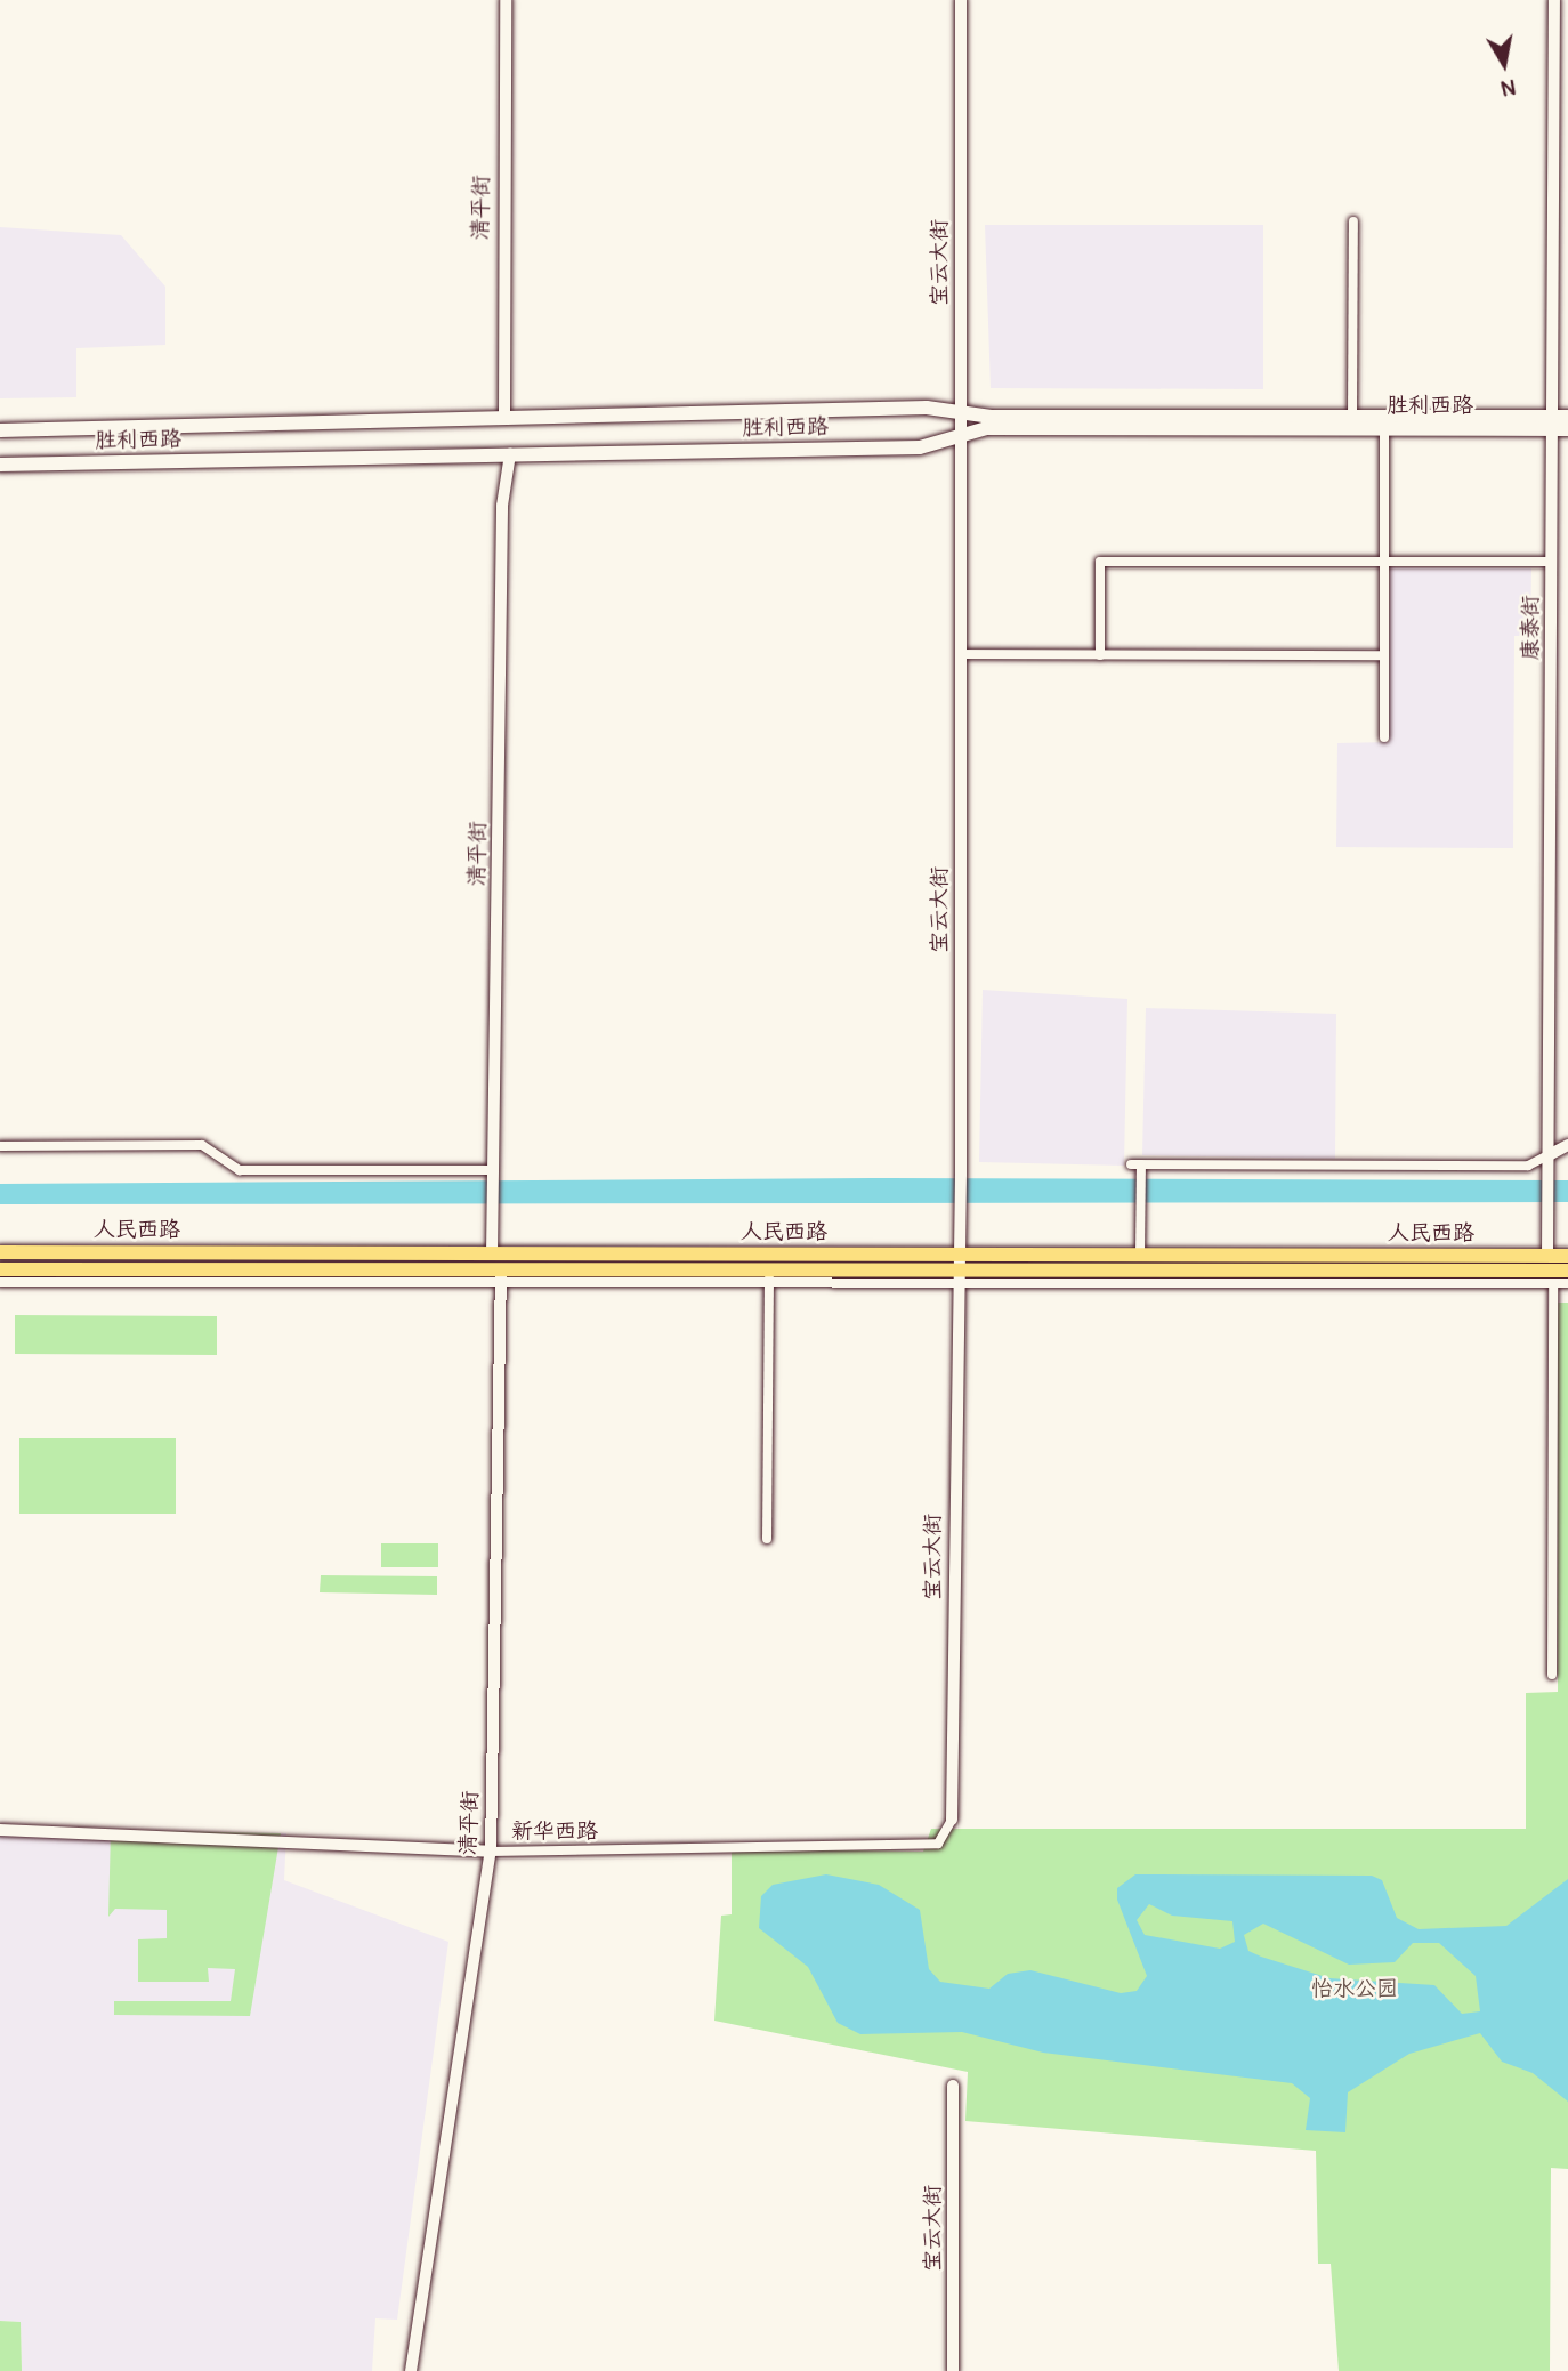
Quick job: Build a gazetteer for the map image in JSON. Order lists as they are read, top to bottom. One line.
{"streets":{"main road":["胜利西路","人民西路"],"street":["清平街","宝云大街","康泰街","新华西路"]},"crossings":[["清平街","胜利西路"],["清平街","人民西路"],["清平街","新华西路"],["宝云大街","胜利西路"],["宝云大街","人民西路"],["宝云大街","新华西路"],["胜利西路","康泰街"],["康泰街","人民西路"]],"parks":["怡水公园"],"north":"bottom"}
